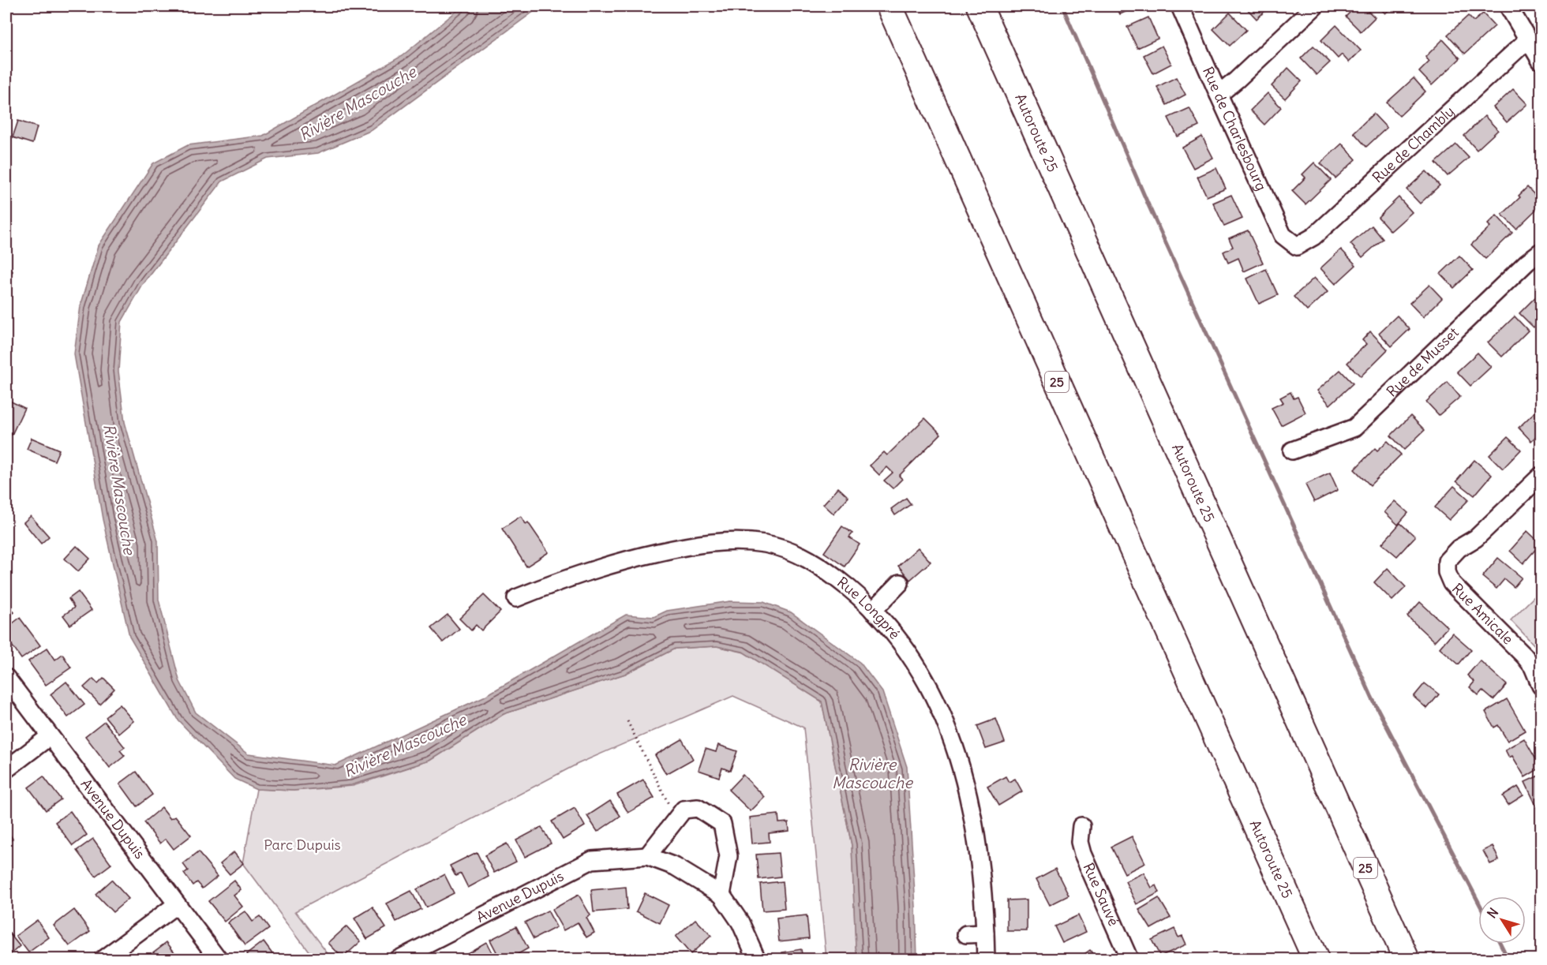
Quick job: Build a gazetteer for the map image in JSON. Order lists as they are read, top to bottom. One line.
{"streets":{"highway":["Autoroute 25","25"],"street":["Rue de Charlesbourg","Rue de Chambly","Rue de Musset","Rue Longpré","Rue Amicale","Avenue Dupuis","Rue Sauvé"]},"crossings":[["Rue de Charlesbourg","Rue de Chambly"]],"water":["Rivière Mascouche"],"parks":["Parc Dupuis"],"north":"top left"}
